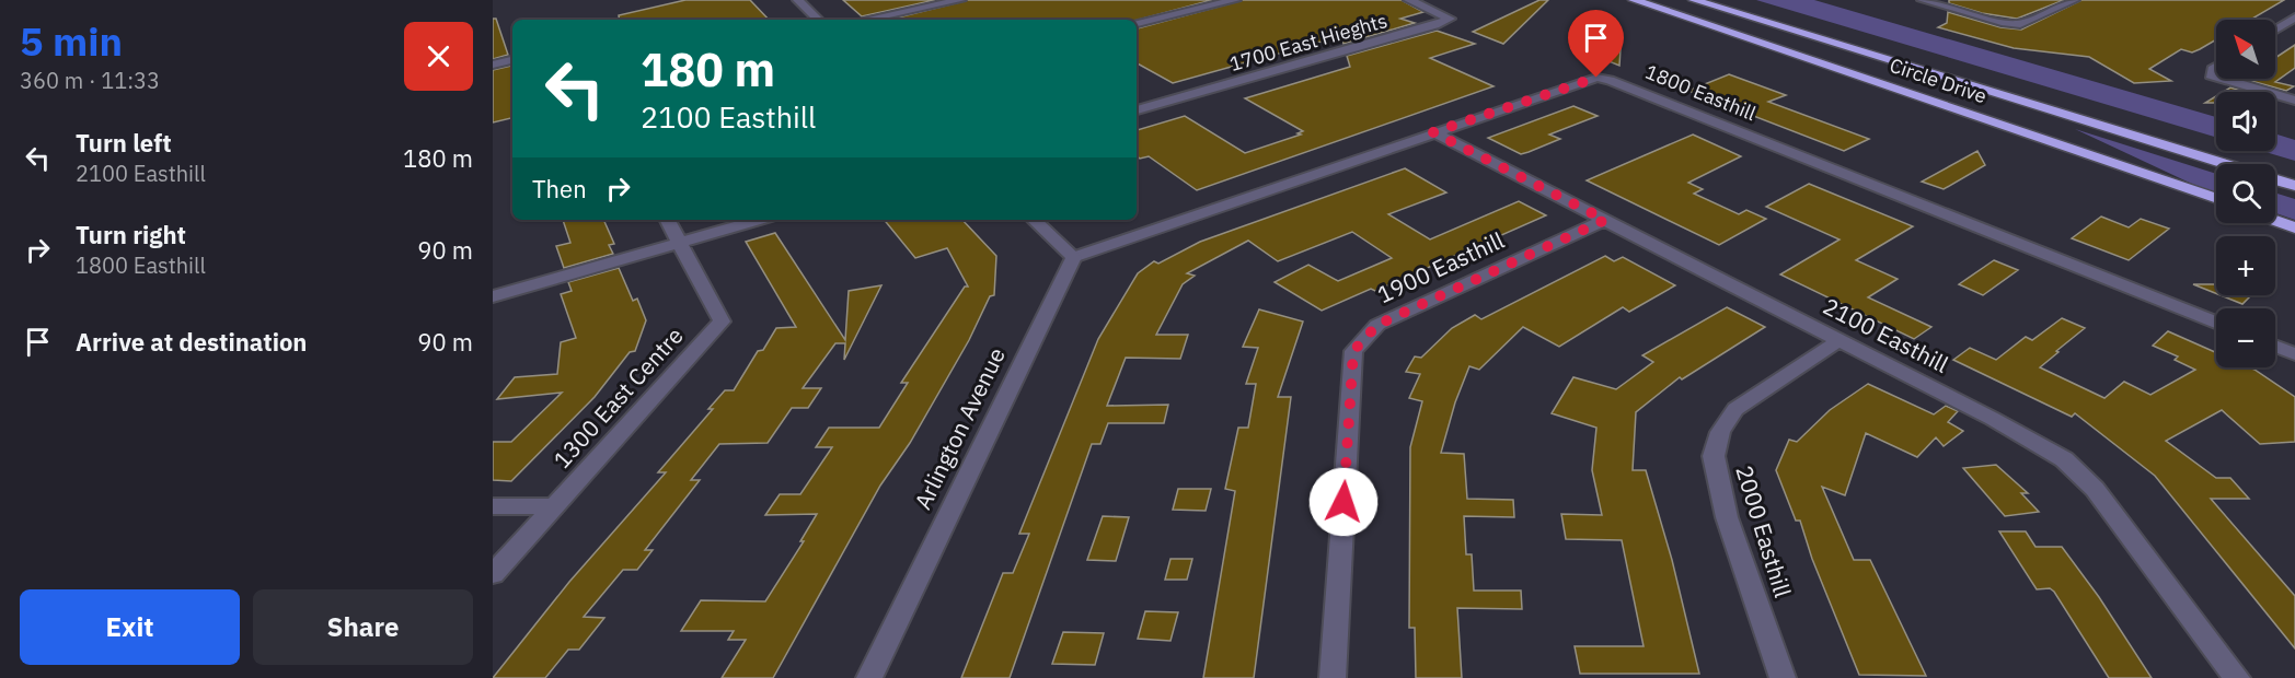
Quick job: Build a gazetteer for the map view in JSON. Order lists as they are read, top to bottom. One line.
{"streets":{"highway":["Circle Drive"],"street":["1700 East Hieghts","1800 Easthill","1900 Easthill","2100 Easthill","1300 East Centre","Arlington Avenue","2000 Easthill"]},"crossings":[["1800 Easthill","2100 Easthill"],["1800 Easthill","Arlington Avenue"],["1900 Easthill","2100 Easthill"],["2100 Easthill","2000 Easthill"]],"north":"top left","page":{"heading":["5 min","360 m · 11:33"],"map_buttons":["+","−"],"turn":["180 m","2100 Easthill"],"list":[{"name":"Turn left","note":"2100 Easthill","value":"180 m"},{"name":"Turn right","note":"1800 Easthill","value":"90 m"},{"name":"Arrive at destination","value":"90 m"}],"then":"Then","buttons":["Exit","Share"]}}
